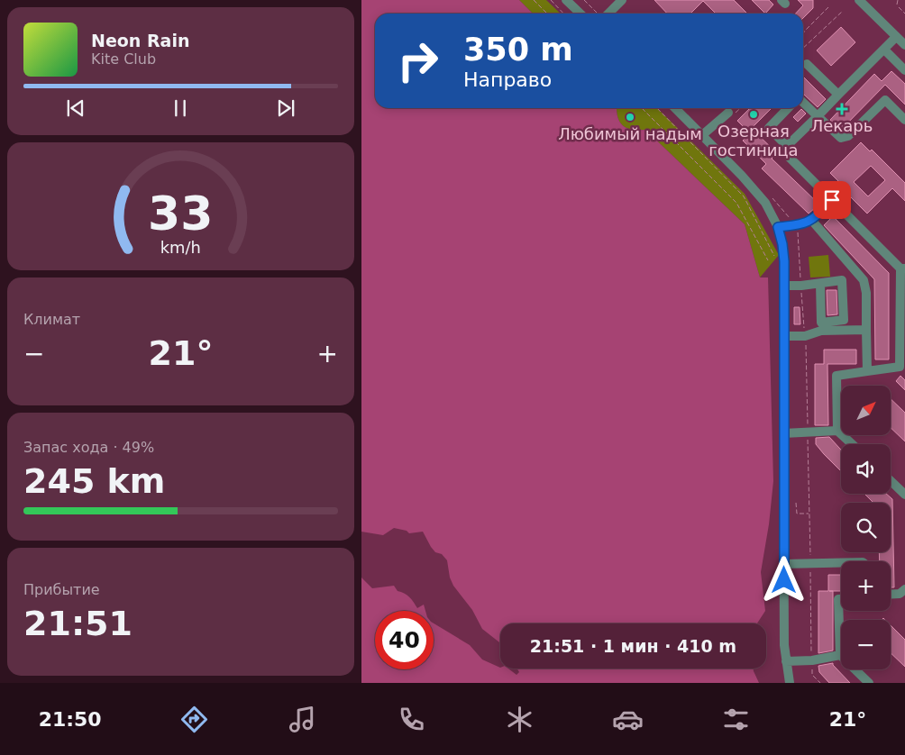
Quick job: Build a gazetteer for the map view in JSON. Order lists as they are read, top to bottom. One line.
{"places":{"health":["Лекарь"],"other":["Озерная гостиница","Любимый надым"]},"north":"top right","page":{"turn":["350 m","Направо"],"song":["Neon Rain","Kite Club"],"tile":["Климат",["Запас хода · 49%","245 km"],["Прибытие","21:51"]],"heat":["−","21°","+"],"map_buttons":["+","−"],"limit":"40","trip":"21:51 · 1 мин · 410 m","tabs":["21:50","21°"],"gauge":["33","km/h"]}}
